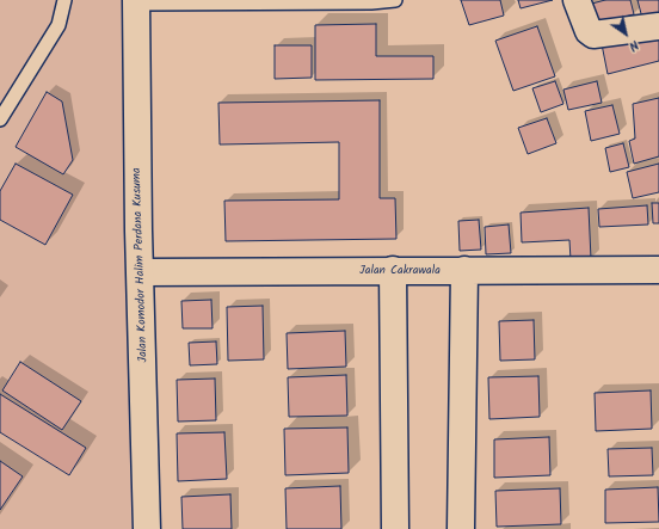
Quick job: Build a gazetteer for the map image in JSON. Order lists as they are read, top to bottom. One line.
{"streets":{"street":["Jalan Komodor Halim Perdana Kusuma","Jalan Cakrawala"]},"crossings":[["Jalan Komodor Halim Perdana Kusuma","Jalan Cakrawala"]],"north":"bottom right"}
